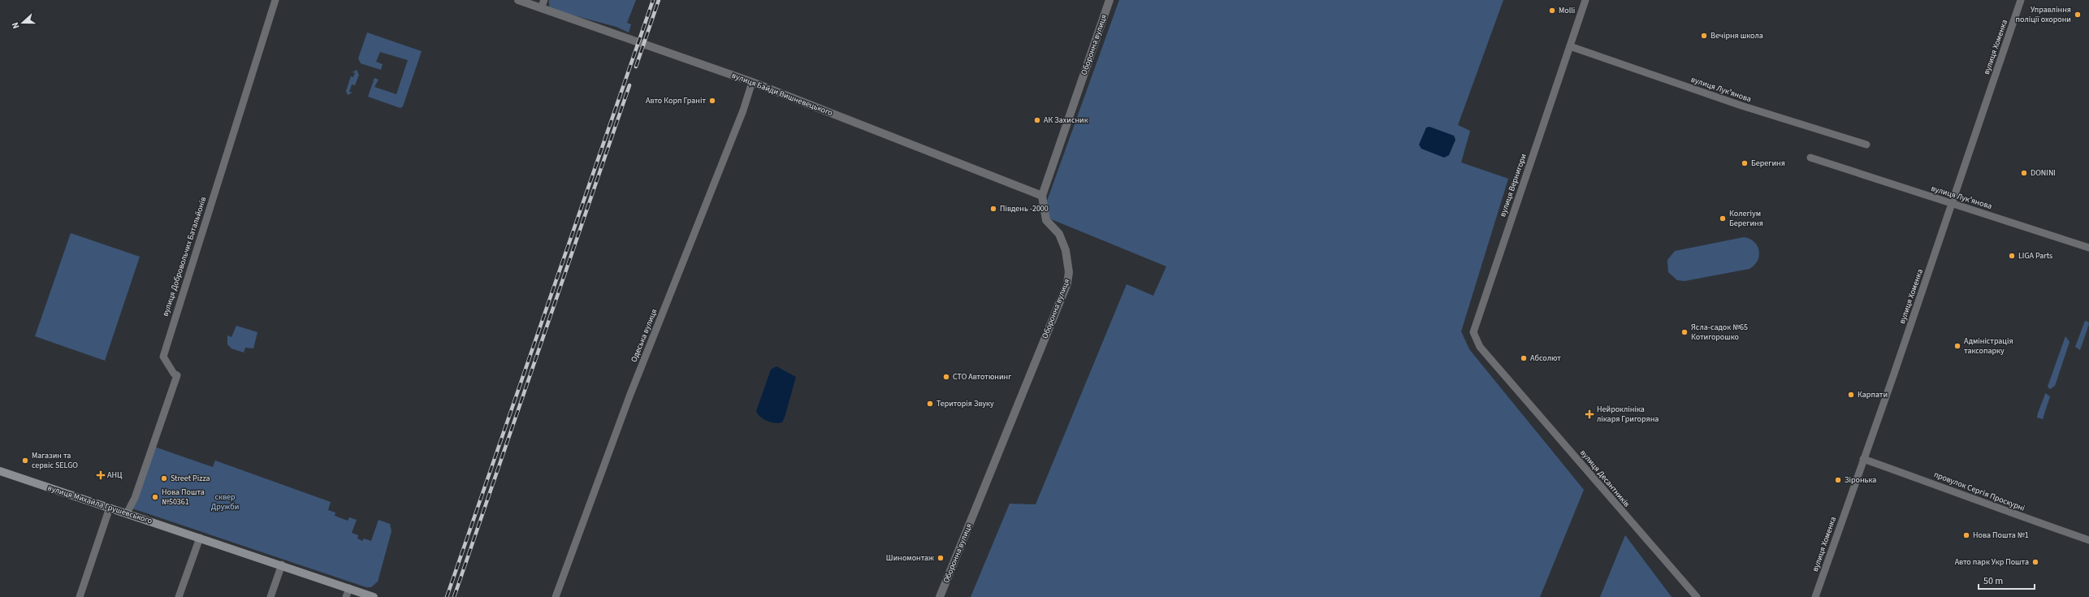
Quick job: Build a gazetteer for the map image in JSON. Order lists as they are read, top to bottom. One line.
{"streets":{"main road":["вулиця Михайла Грушевського"],"street":["Оборонна вулиця","вулиця Хоменка","вулиця Лукʼянова","вулиця Байди Вишневецького","вулиця Вернигори","вулиця Добровольчих Батальйонів","Одеська вулиця","вулиця Десантників","провулок Сергія Проскурні"]},"crossings":[["Оборонна вулиця","вулиця Байди Вишневецького"],["вулиця Хоменка","вулиця Лукʼянова"],["вулиця Хоменка","провулок Сергія Проскурні"],["вулиця Лукʼянова","вулиця Вернигори"],["вулиця Байди Вишневецького","Одеська вулиця"],["вулиця Вернигори","вулиця Десантників"],["вулиця Добровольчих Батальйонів","вулиця Михайла Грушевського"]],"parks":["сквер Дружби"],"places":{"other":["Molli","Управління поліції охорони","Вечірня школа","Авто Корп Граніт","АК Захисник","Берегиня","DONINI","Південь -2000","Колегіум Берегиня","LIGA Parts","Ясла-садок №65 Котигорошко","Адміністрація таксопарку","Абсолют","СТО Автотюнинг","Карпати","Територія Звуку","Магазин та сервіс SELGO","Street Pizza","Зіронька","Нова Пошта №50361","Нова Пошта №1","Шиномонтаж","Авто парк Укр Пошта"],"health":["Нейроклініка лікаря Григоряна","АНЦ"]},"scale_bar":"50 m","north":"left"}
